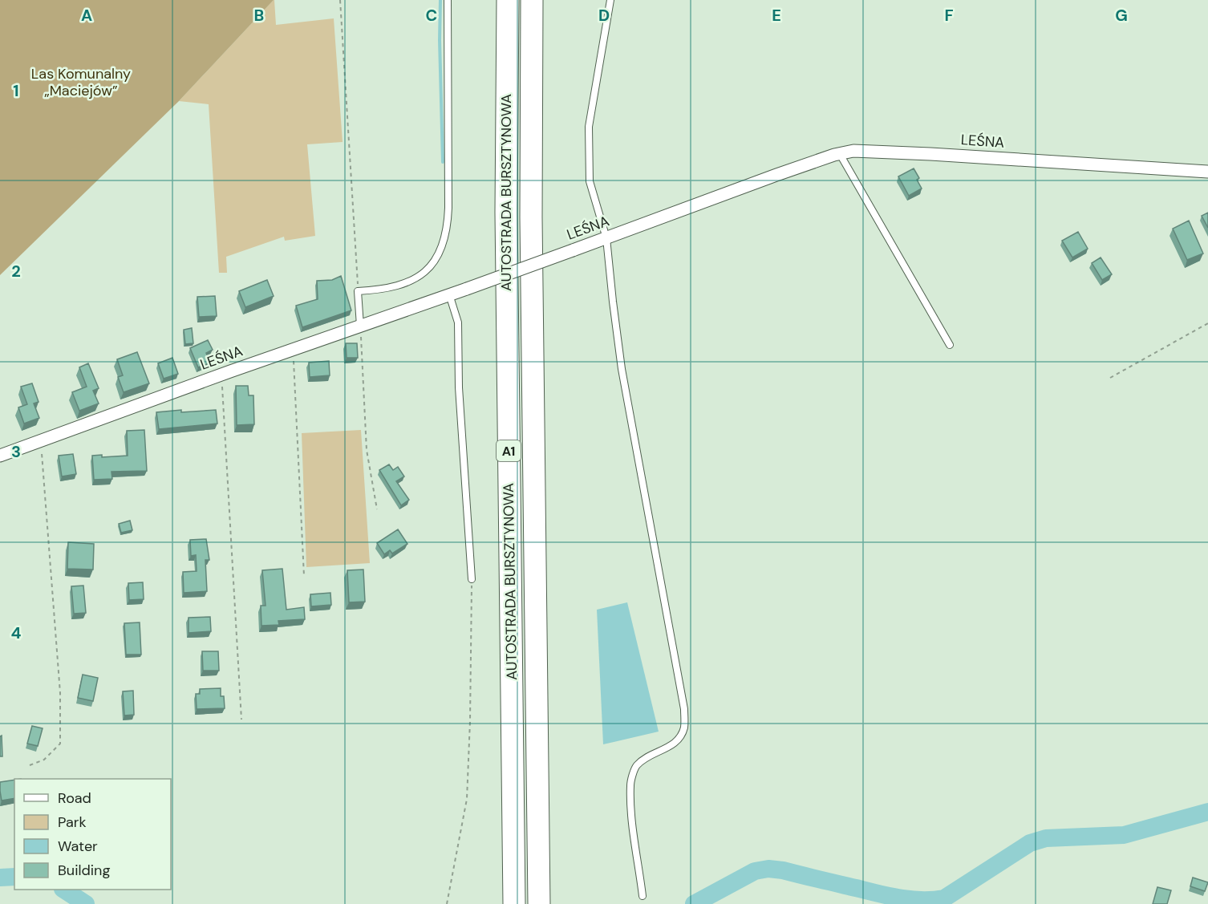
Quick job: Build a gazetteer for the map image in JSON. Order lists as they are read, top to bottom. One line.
{"streets":{"highway":["AUTOSTRADA BURSZTYNOWA","A1"],"street":["LEŚNA"]},"parks":["Las Komunalny „Maciejów”"],"legend":["Road","Park","Water","Building"],"grid":{"columns":["A","B","C","D","E","F","G"],"rows":["1","2","3","4"]}}
